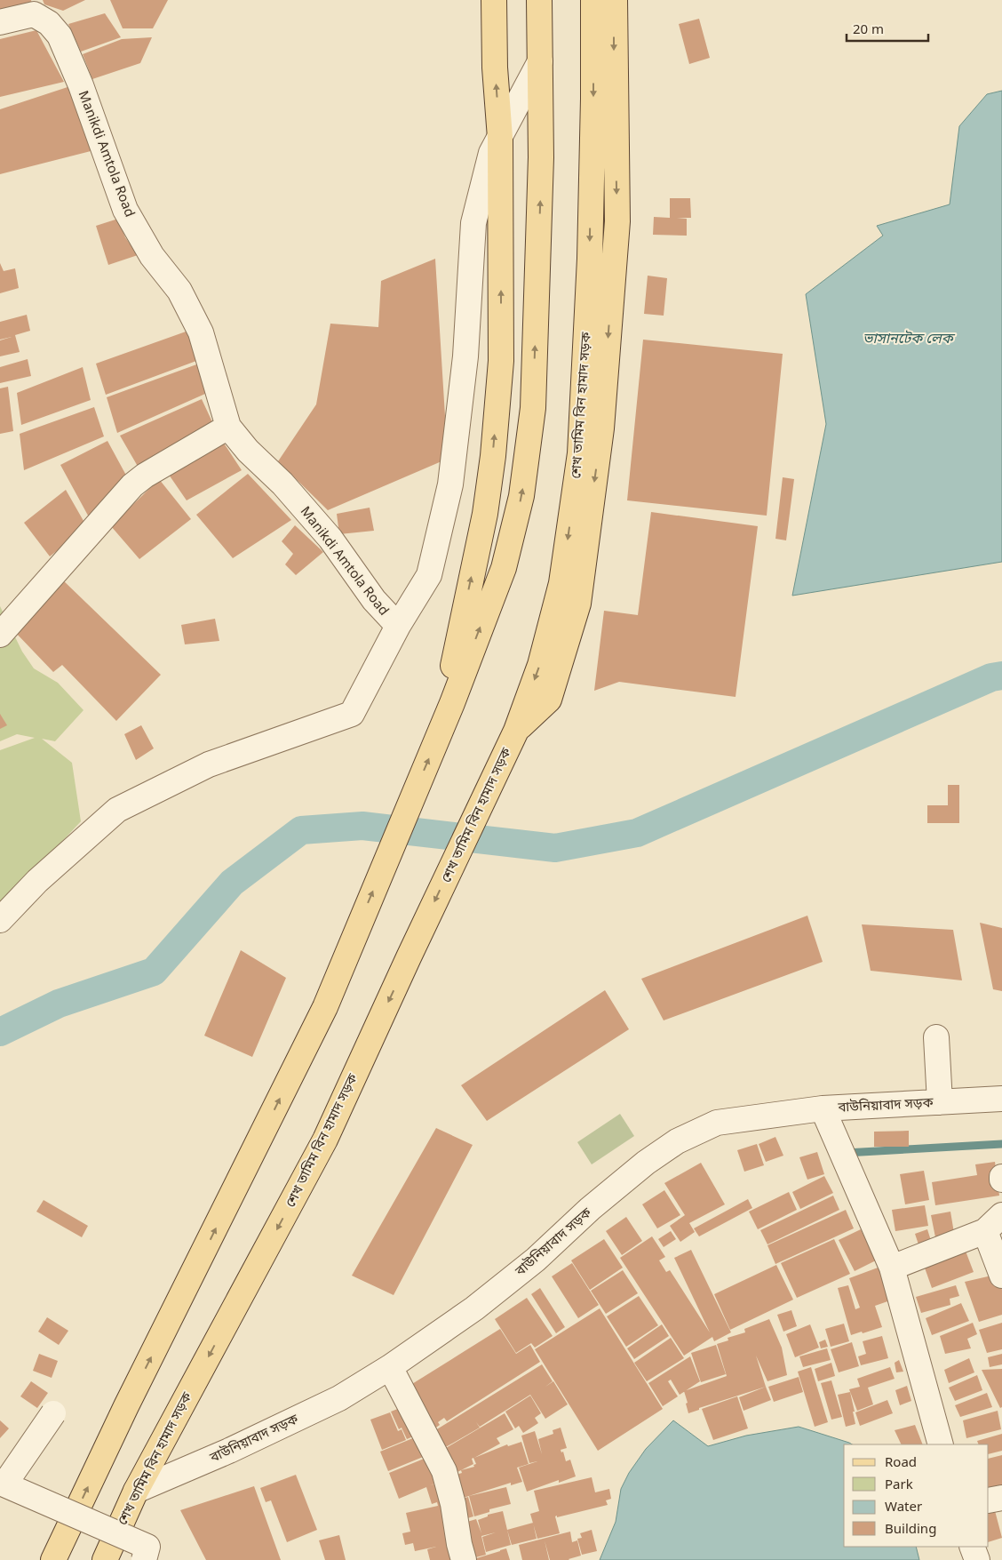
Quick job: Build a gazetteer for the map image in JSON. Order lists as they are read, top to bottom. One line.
{"streets":{"main road":["শেখ তামিম বিন হামাদ সড়ক"],"street":["Manikdi Amtola Road","বাউনিয়াবাদ সড়ক"]},"crossings":[["শেখ তামিম বিন হামাদ সড়ক","বাউনিয়াবাদ সড়ক"]],"water":["ভাসানটেক লেক"],"legend":["Road","Park","Water","Building"],"scale_bar":"20 m"}
